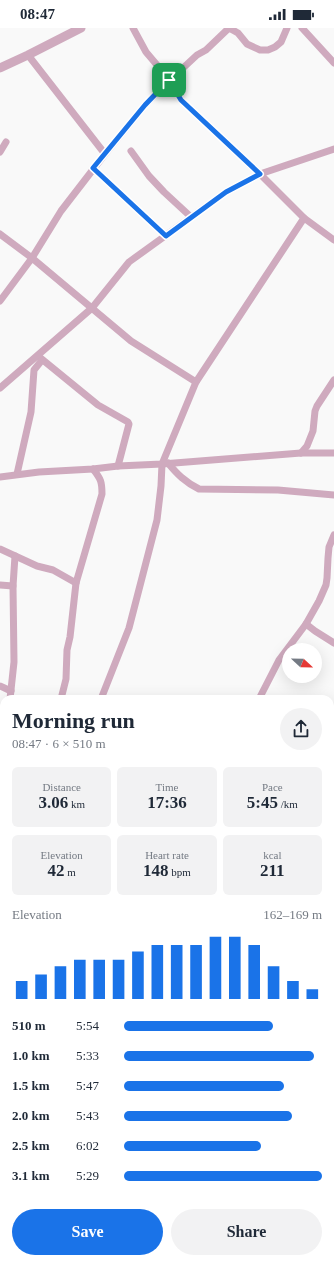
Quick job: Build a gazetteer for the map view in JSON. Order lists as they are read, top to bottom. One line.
{"north":"right","page":{"status":"08:47","heading":["Morning run","08:47 · 6 × 510 m"],"stats":[["Distance","3.06 km"],["Time","17:36"],["Pace","5:45 /km"],["Elevation","42 m"],["Heart rate","148 bpm"],["kcal","211"]],"chart":["Elevation","162–169 m"],"list":[{"name":"510 m","note":"5:54"},{"name":"1.0 km","note":"5:33"},{"name":"1.5 km","note":"5:47"},{"name":"2.0 km","note":"5:43"},{"name":"2.5 km","note":"6:02"},{"name":"3.1 km","note":"5:29"}],"buttons":["Save","Share"]}}
